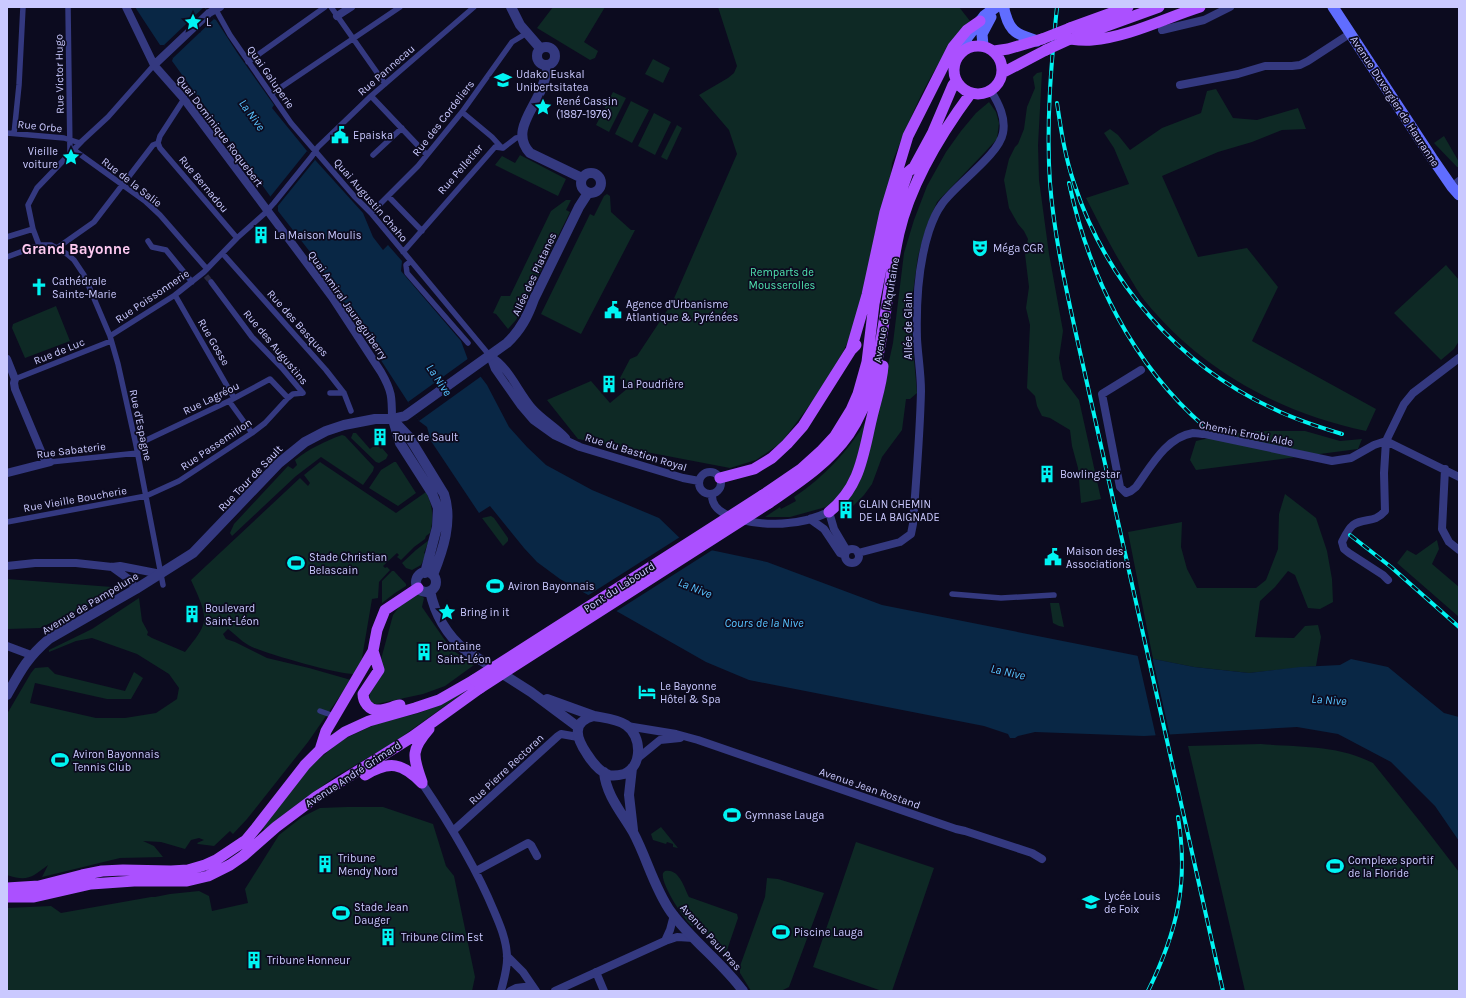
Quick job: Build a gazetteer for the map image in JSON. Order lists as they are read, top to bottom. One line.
{"streets":{"main road":["Avenue Duvergier de Hauranne","Avenue de l'Aquitaine","Pont du Labourd","Avenue André Grimard"],"street":["Rue Pannecau","Rue Victor Hugo","Quai Galuperie","Rue des Cordeliers","Rue Orbe","Quai Dominique Roquebert","Rue Pelletier","Rue de la Salie","Rue Bernadou","Quai Augustin Chaho","Allée des Platanes","Rue Poissonnerie","Quai Amiral Jaureguiberry","Rue des Basques","Allée de Glain","Rue Gosse","Rue des Augustins","Rue de Luc","Rue Lagréou","Rue d'Espagne","Chemin Errobi Alde","Rue Passemillon","Rue Sabaterie","Rue du Bastion Royal","Rue Tour de Sault","Rue Vieille Boucherie","Avenue de Pampelune","Rue Pierre Rectoran","Avenue Jean Rostand","Avenue Paul Pras"]},"crossings":[["Rue Pannecau","Quai Galuperie"],["Rue Pannecau","Quai Augustin Chaho"],["Rue Pannecau","Rue Poissonnerie"],["Rue Victor Hugo","Rue Orbe"],["Rue Victor Hugo","Rue de la Salie"],["Quai Galuperie","Quai Augustin Chaho"],["Rue des Cordeliers","Quai Augustin Chaho"],["Quai Dominique Roquebert","Rue Poissonnerie"],["Quai Dominique Roquebert","Quai Amiral Jaureguiberry"],["Rue Pelletier","Quai Augustin Chaho"],["Rue Pelletier","Allée des Platanes"],["Rue de la Salie","Rue Poissonnerie"],["Rue Bernadou","Rue Poissonnerie"],["Quai Augustin Chaho","Allée des Platanes"],["Quai Augustin Chaho","Rue du Bastion Royal"],["Allée des Platanes","Rue du Bastion Royal"],["Allée des Platanes","Rue Tour de Sault"],["Rue Poissonnerie","Quai Amiral Jaureguiberry"],["Rue Poissonnerie","Rue des Basques"],["Rue Poissonnerie","Rue Gosse"],["Rue Poissonnerie","Rue de Luc"],["Rue Poissonnerie","Rue d'Espagne"],["Quai Amiral Jaureguiberry","Rue Tour de Sault"],["Avenue de l'Aquitaine","Allée de Glain"],["Avenue de l'Aquitaine","Pont du Labourd"],["Rue Gosse","Rue Lagréou"],["Rue Gosse","Rue Passemillon"],["Rue des Augustins","Rue Lagréou"],["Rue des Augustins","Rue Passemillon"],["Rue de Luc","Rue d'Espagne"],["Rue Lagréou","Rue d'Espagne"],["Rue Lagréou","Rue Passemillon"],["Rue d'Espagne","Rue Passemillon"],["Rue d'Espagne","Rue Sabaterie"],["Rue d'Espagne","Rue Tour de Sault"],["Rue d'Espagne","Rue Vieille Boucherie"],["Rue d'Espagne","Avenue de Pampelune"],["Rue Passemillon","Rue Vieille Boucherie"],["Rue Tour de Sault","Avenue de Pampelune"],["Pont du Labourd","Avenue André Grimard"],["Rue Pierre Rectoran","Avenue Jean Rostand"],["Rue Pierre Rectoran","Avenue Paul Pras"],["Avenue Jean Rostand","Avenue Paul Pras"]],"districts":["Grand Bayonne"],"water":["La Nive","Cours de la Nive"],"parks":["Remparts de Mousserolles"],"places":{"place":["L","René Cassin (1887-1976)","Vieille voiture","Bring in it"],"school or university":["Udako Euskal Unibertsitatea","Lycée Louis de Foix"],"public building":["Epaiska","Agence d'Urbanisme Atlantique & Pyrénées","Maison des Associations"],"building":["La Maison Moulis","La Poudrière","Tour de Sault","Bowlingstar","GLAIN CHEMIN DE LA BAIGNADE","Boulevard Saint-Léon","Fontaine Saint-Léon","Tribune Mendy Nord","Tribune Clim Est","Tribune Honneur"],"theatre":["Méga CGR"],"church":["Cathédrale Sainte-Marie"],"sports":["Stade Christian Belascain","Aviron Bayonnais","Aviron Bayonnais Tennis Club","Gymnase Lauga","Complexe sportif de la Floride","Stade Jean Dauger","Piscine Lauga"],"hotel":["Le Bayonne Hôtel & Spa"]}}
